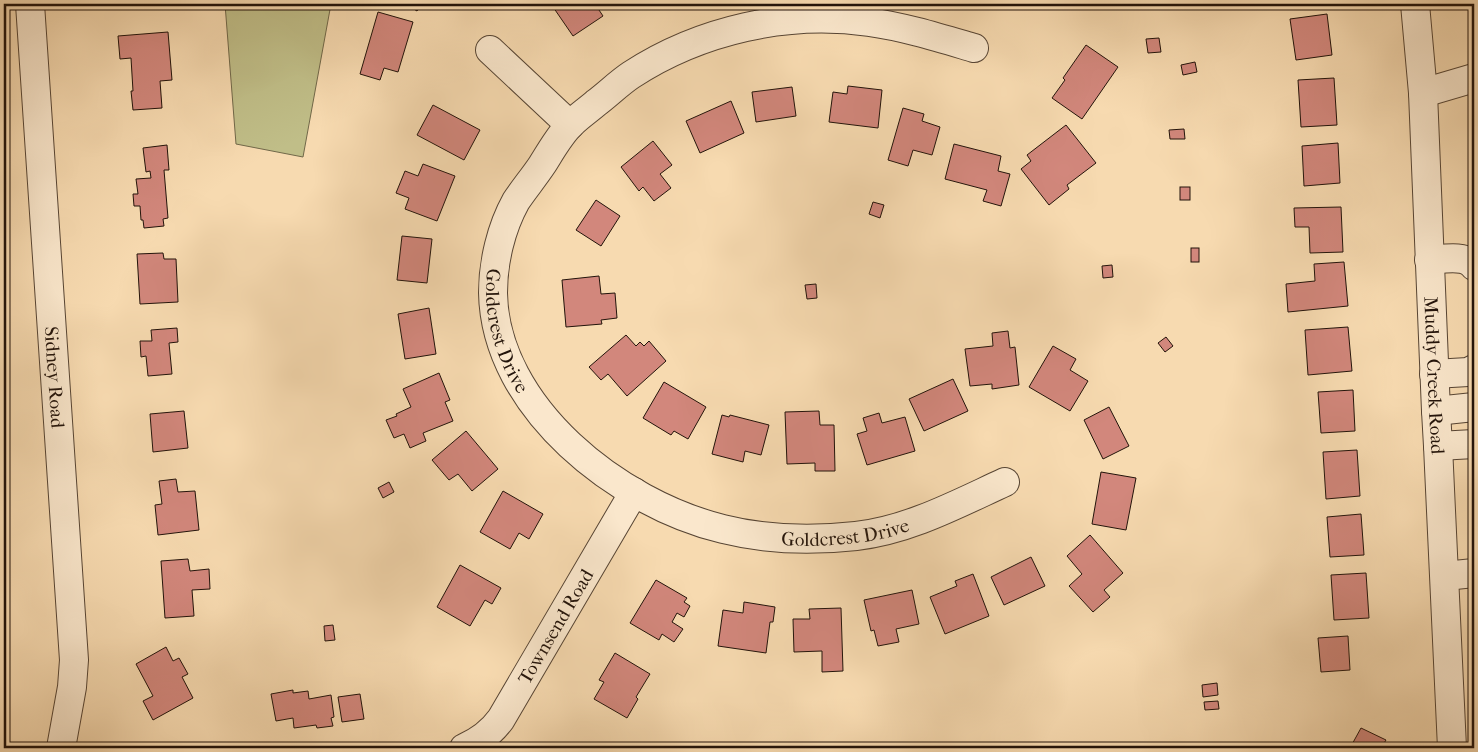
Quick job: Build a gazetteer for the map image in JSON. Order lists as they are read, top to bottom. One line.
{"streets":{"street":["Goldcrest Drive","Sidney Road","Muddy Creek Road","Townsend Road"]},"crossings":[["Goldcrest Drive","Townsend Road"]]}
